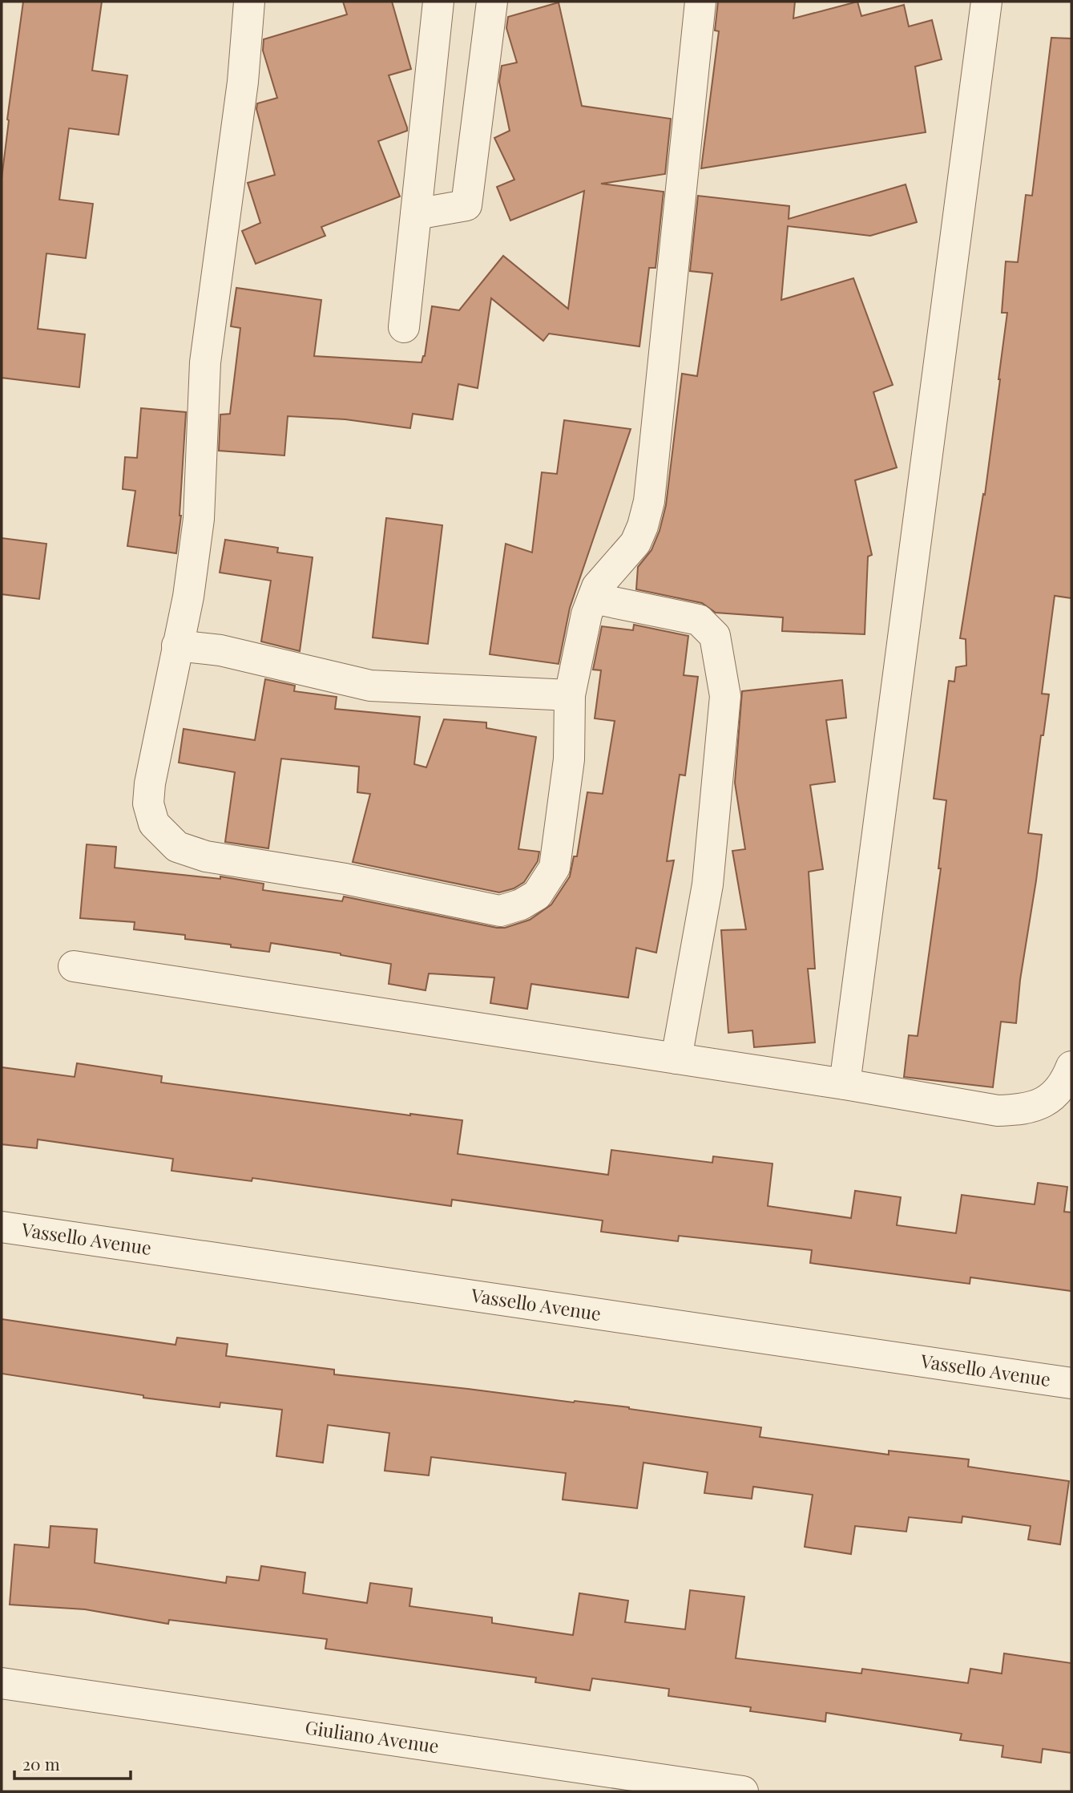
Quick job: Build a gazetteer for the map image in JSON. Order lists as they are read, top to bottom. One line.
{"streets":{"street":["Vassello Avenue","Giuliano Avenue"]},"scale_bar":"20 m"}
